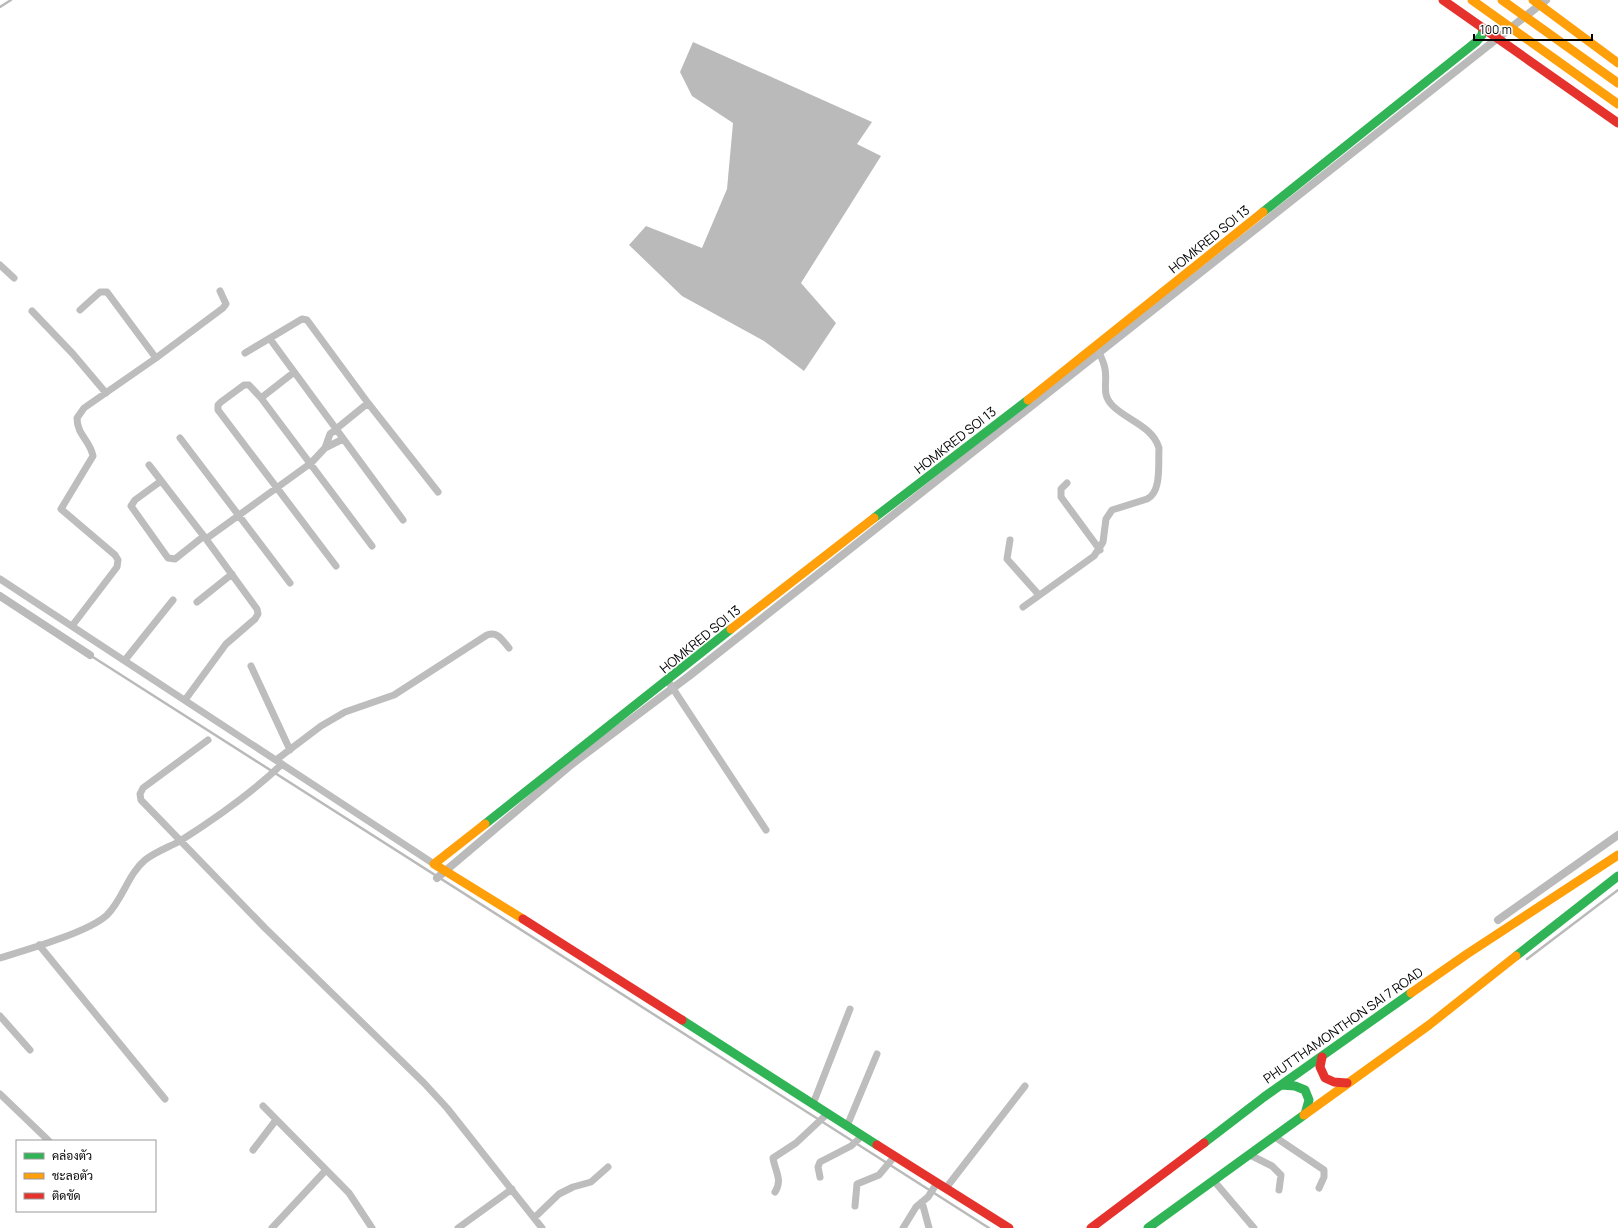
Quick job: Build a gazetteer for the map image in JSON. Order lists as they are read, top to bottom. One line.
{"streets":{"main road":["HOMKRED SOI 13","PHUTTHAMONTHON SAI 7 ROAD"]},"legend":["คล่องตัว","ชะลอตัว","ติดขัด"],"scale_bar":"100 m"}
